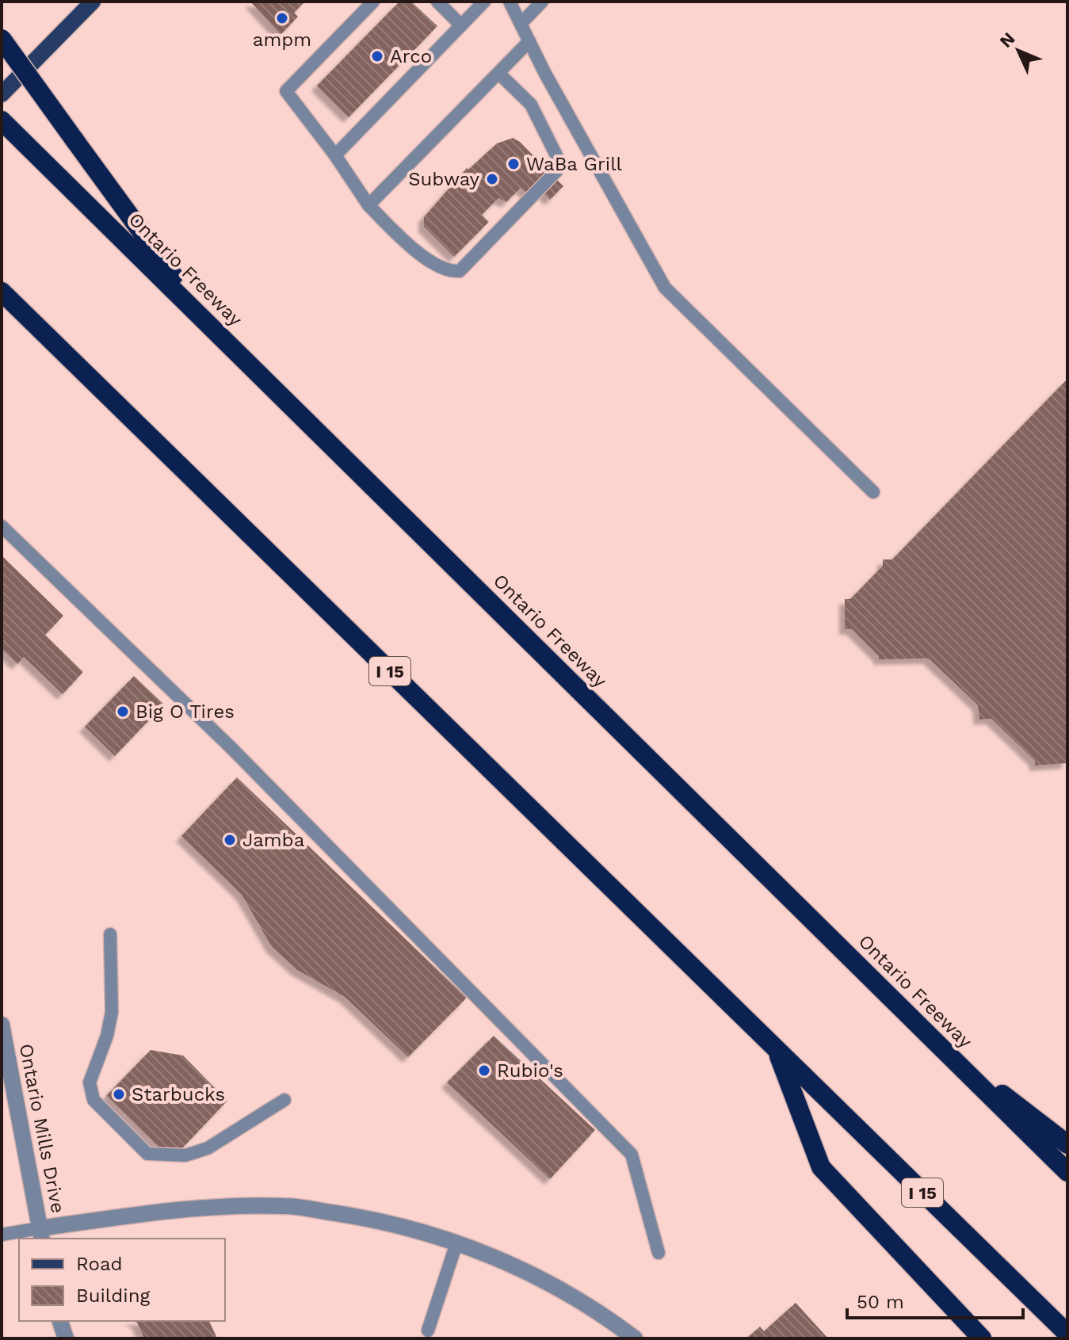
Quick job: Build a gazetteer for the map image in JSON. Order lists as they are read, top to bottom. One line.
{"streets":{"highway":["Ontario Freeway","I 15"],"street":["Ontario Mills Drive"]},"places":["ampm","Arco","WaBa Grill","Subway","Big O Tires","Jamba","Rubio's","Starbucks"],"legend":["Road","Building"],"scale_bar":"50 m","north":"top left"}
